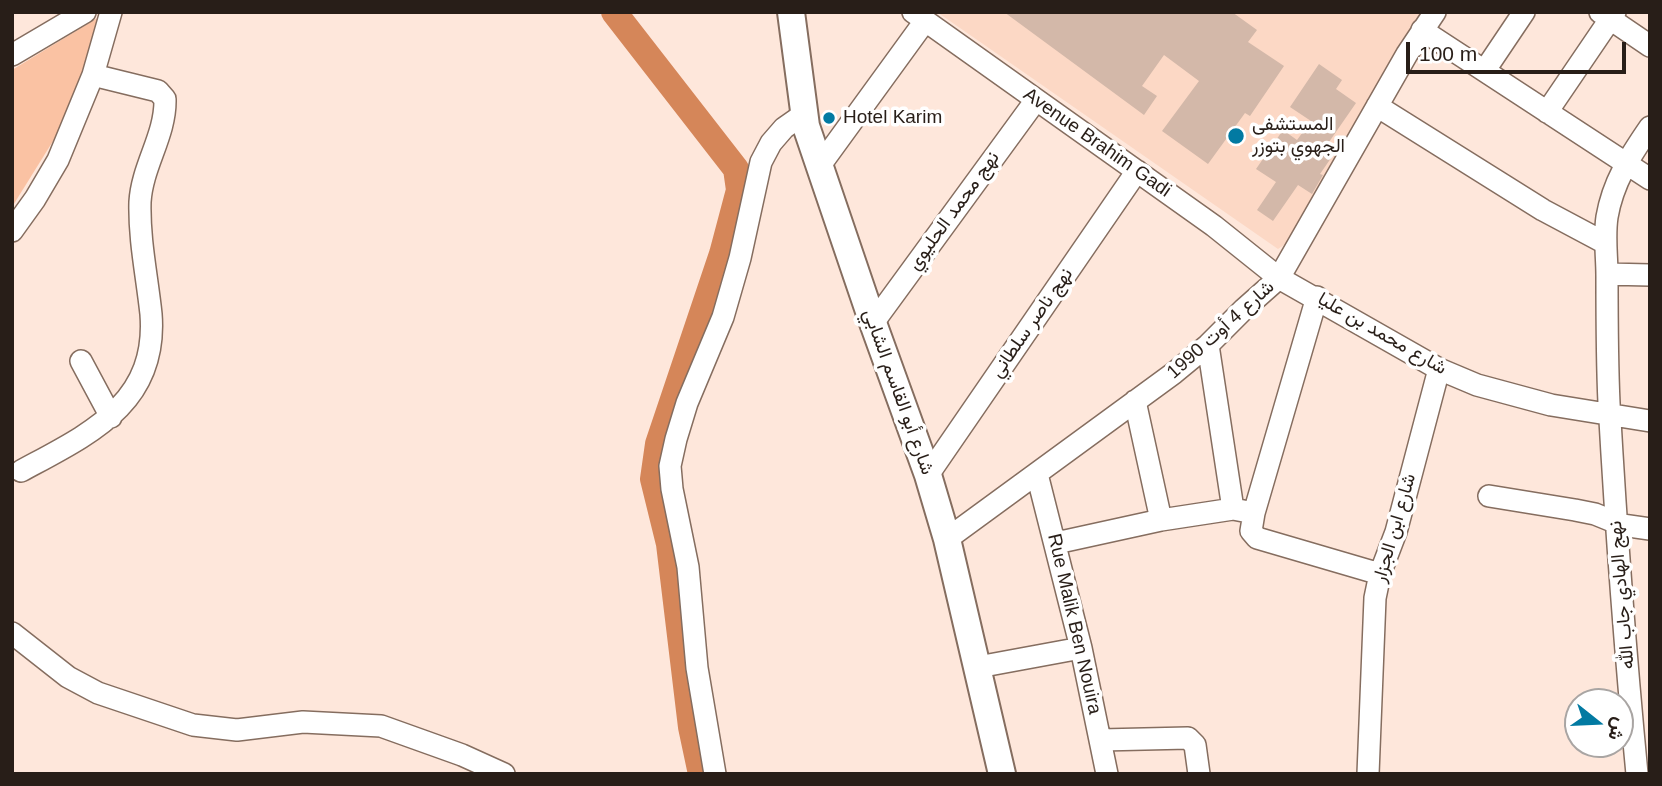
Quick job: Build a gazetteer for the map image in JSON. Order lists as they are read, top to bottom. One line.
{"streets":{"main road":["شارع أبو القاسم الشابي"],"street":["Avenue Brahim Gadi","نهج محمد الحليوي","نهج ناصر سلطاني","شارع 4 أوت 1990","شارع محمد بن عليا","شارع ابن الجزار","نهج الهادي جاب الله","Rue Malik Ben Nouira"]},"crossings":[["Avenue Brahim Gadi","نهج محمد الحليوي"],["Avenue Brahim Gadi","نهج ناصر سلطاني"],["Avenue Brahim Gadi","شارع 4 أوت 1990"],["Avenue Brahim Gadi","شارع محمد بن عليا"],["نهج محمد الحليوي","شارع أبو القاسم الشابي"],["نهج ناصر سلطاني","شارع أبو القاسم الشابي"],["شارع 4 أوت 1990","شارع محمد بن عليا"],["شارع 4 أوت 1990","شارع أبو القاسم الشابي"],["شارع 4 أوت 1990","Rue Malik Ben Nouira"],["شارع محمد بن عليا","شارع ابن الجزار"],["شارع محمد بن عليا","نهج الهادي جاب الله"]],"places":["Hotel Karim","المستشفى الجهوي بتوزر"],"scale_bar":"100 m","north":"right"}
